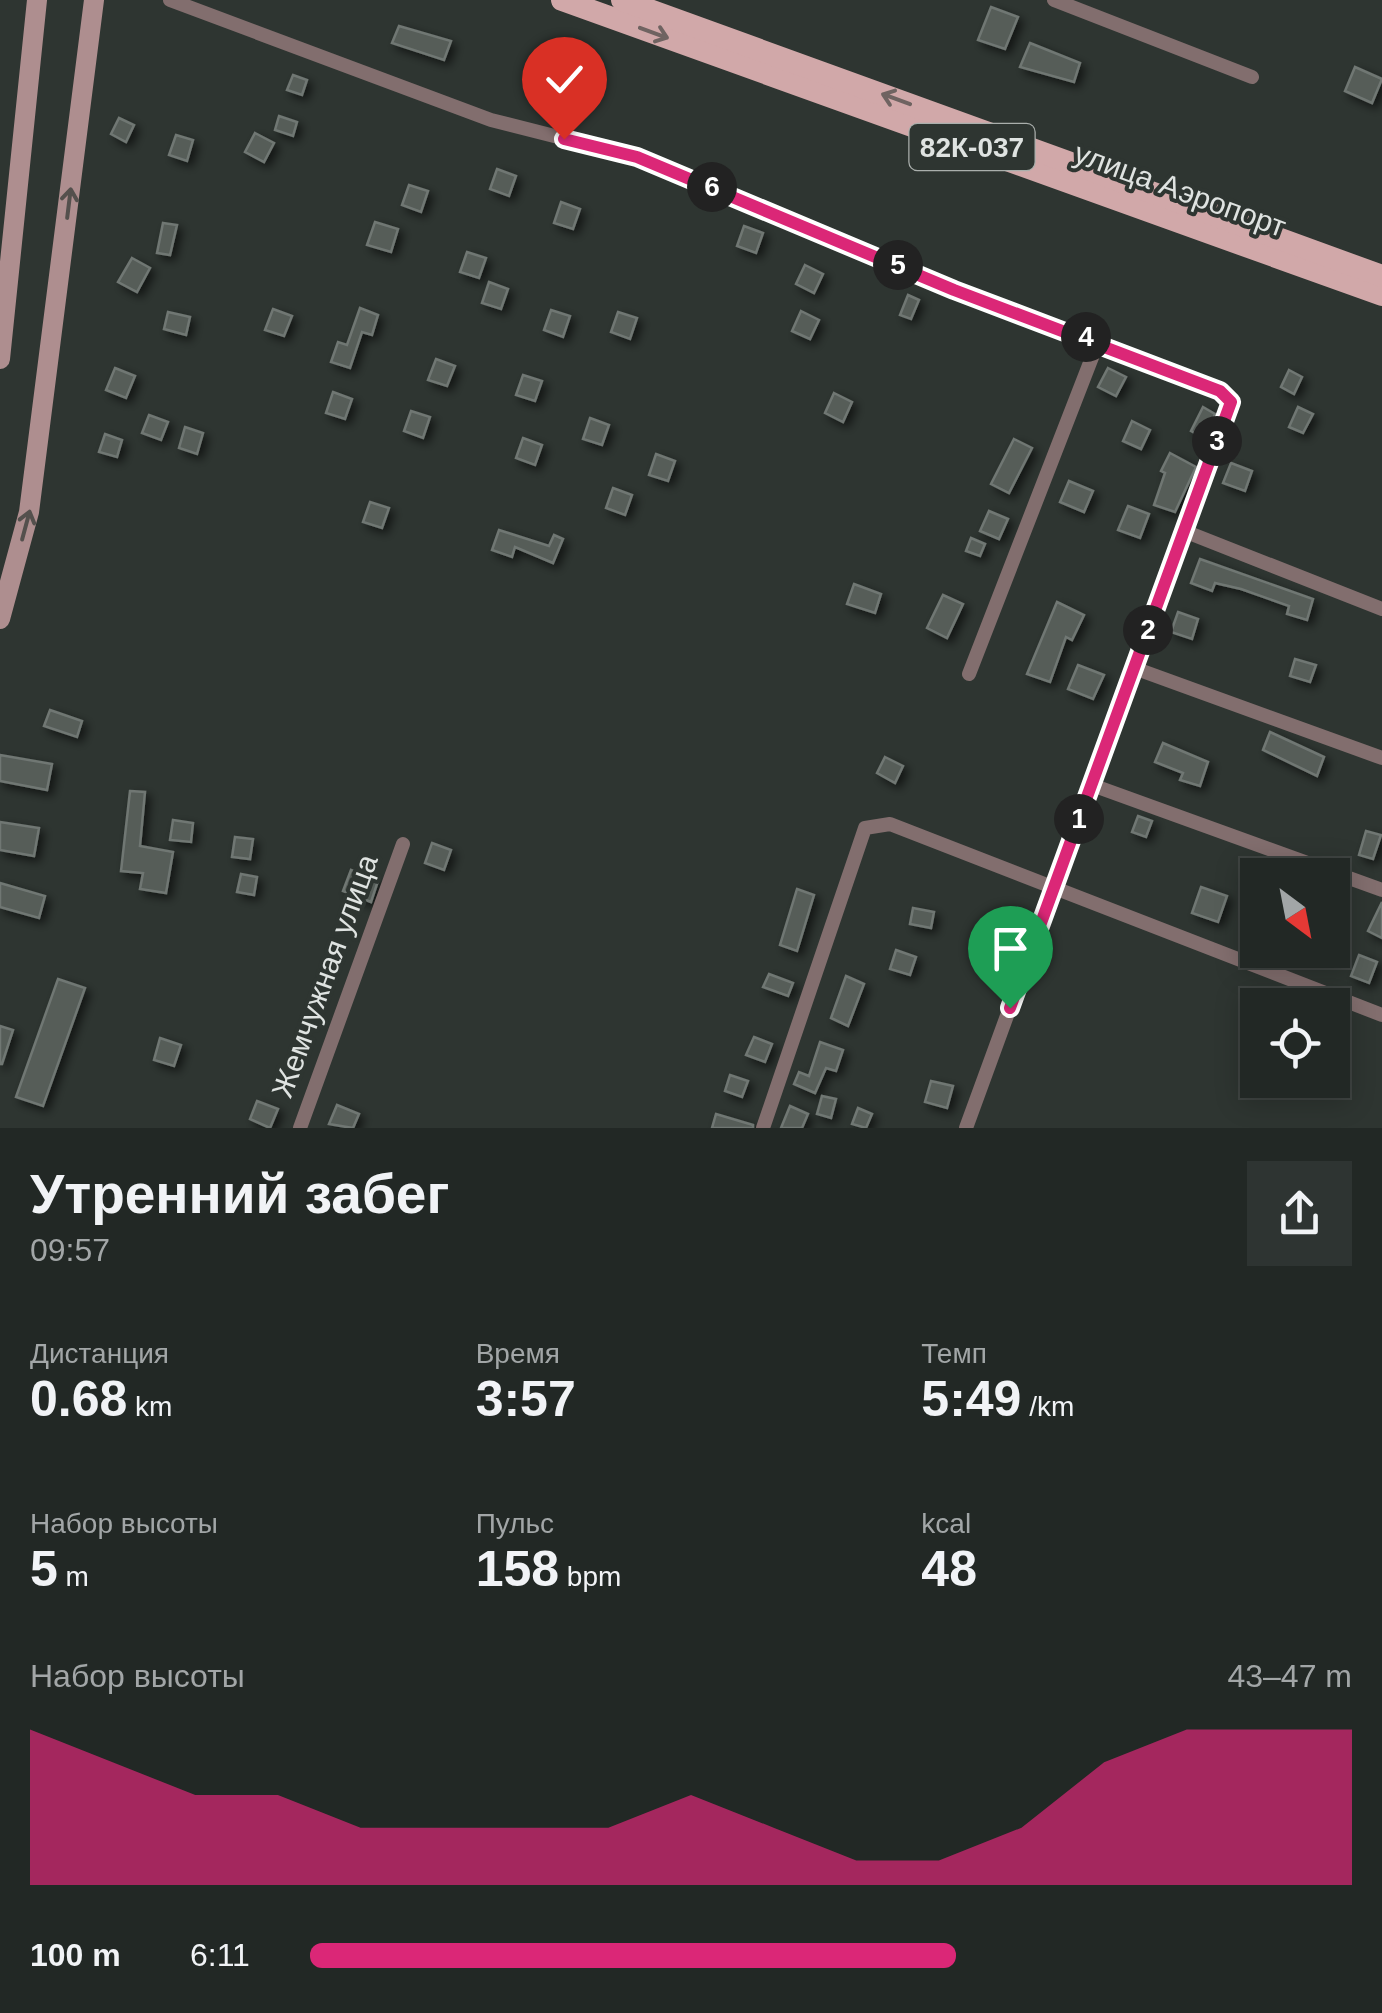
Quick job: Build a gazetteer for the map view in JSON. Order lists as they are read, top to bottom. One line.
{"streets":{"main road":["82К-037","улица Аэропорт"],"street":["Жемчужная улица"]},"north":"bottom right","page":{"pins":["6","5","4","3","2","1"],"heading":["Утренний забег","09:57"],"stats":[["Дистанция","0.68 km"],["Время","3:57"],["Темп","5:49 /km"],["Набор высоты","5 m"],["Пульс","158 bpm"],["kcal","48"]],"chart":["Набор высоты","43–47 m"],"list":[{"name":"100 m","note":"6:11"}]}}
